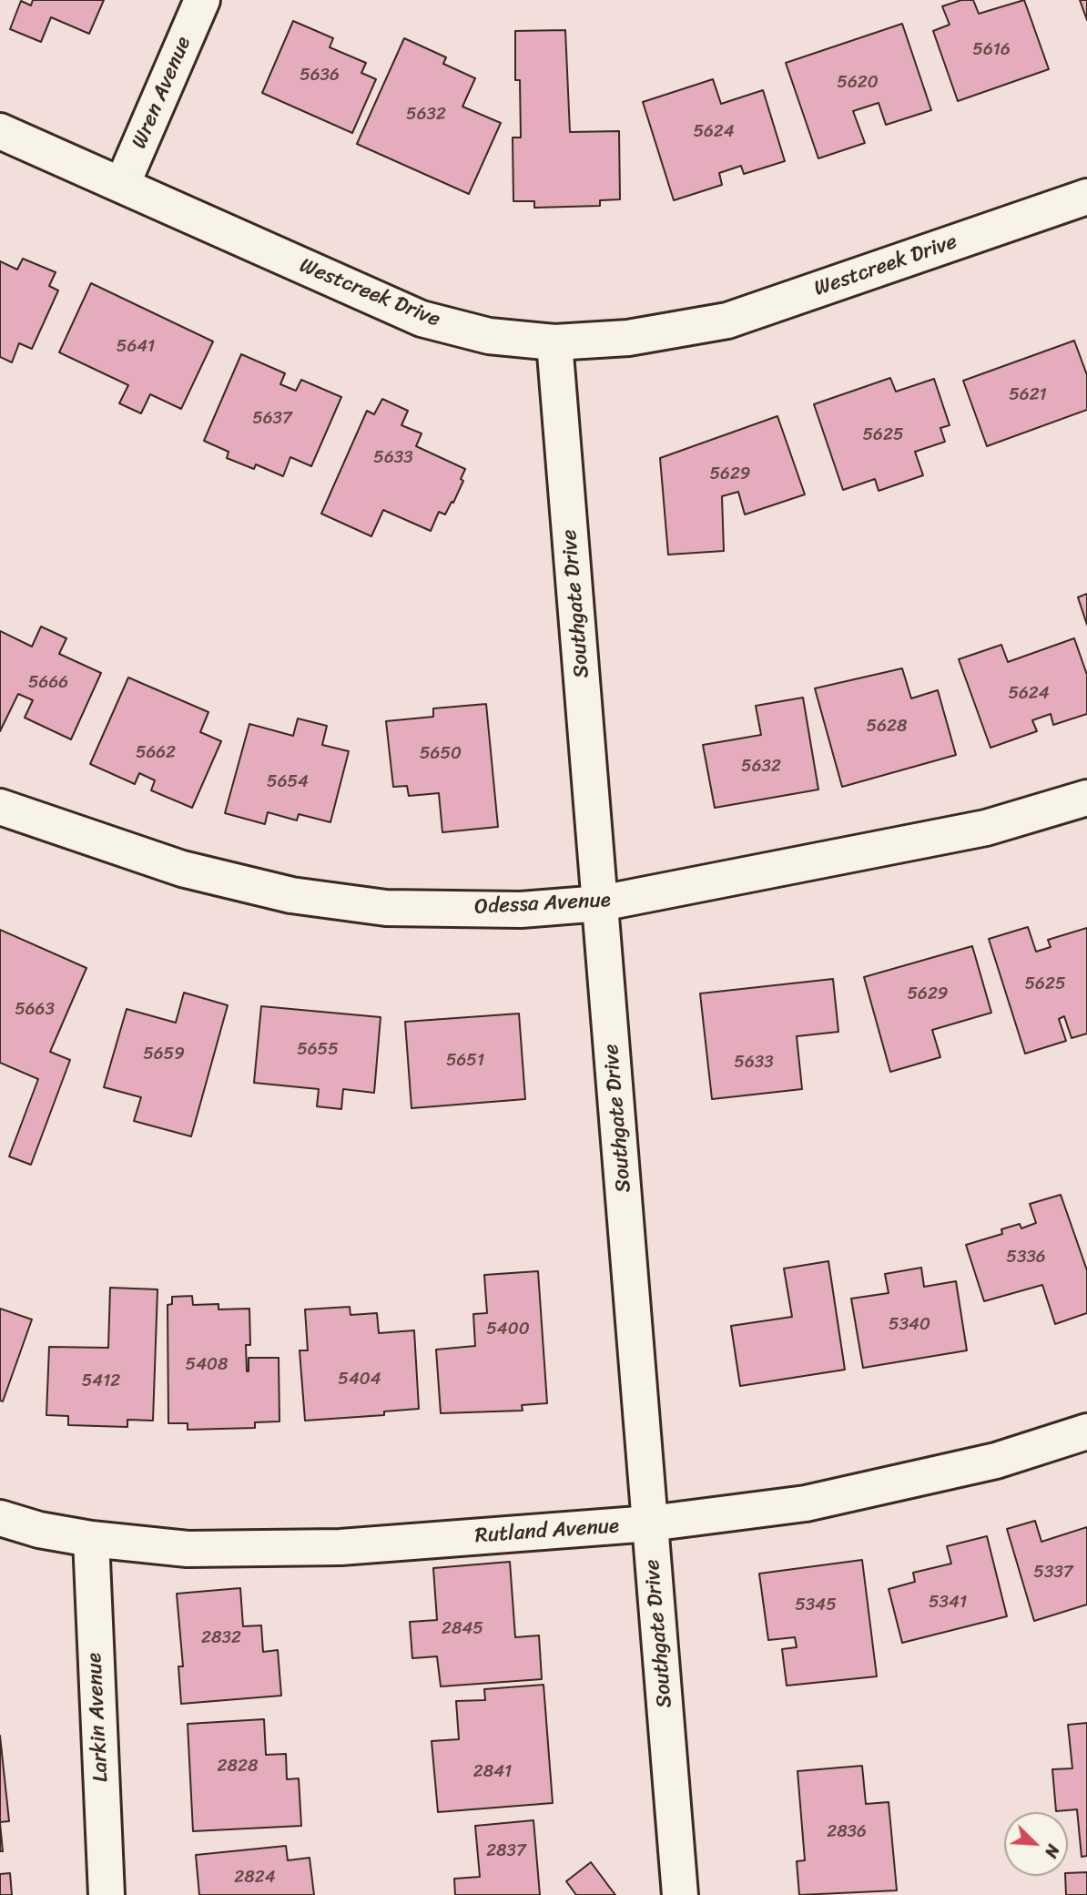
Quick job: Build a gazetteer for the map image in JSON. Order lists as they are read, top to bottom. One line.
{"streets":{"street":["Wren Avenue","Westcreek Drive","Southgate Drive","Odessa Avenue","Rutland Avenue","Larkin Avenue"]},"crossings":[["Wren Avenue","Westcreek Drive"],["Westcreek Drive","Southgate Drive"],["Southgate Drive","Odessa Avenue"],["Southgate Drive","Rutland Avenue"],["Rutland Avenue","Larkin Avenue"]],"house_numbers":["5616","5636","5620","5632","5624","5641","5621","5637","5625","5633","5629","5666","5624","5628","5662","5650","5632","5654","5625","5629","5663","5655","5659","5651","5633","5336","5340","5400","5408","5404","5412","5337","5341","5345","2845","2832","2828","2841","2836","2837","2824"],"north":"bottom right"}
